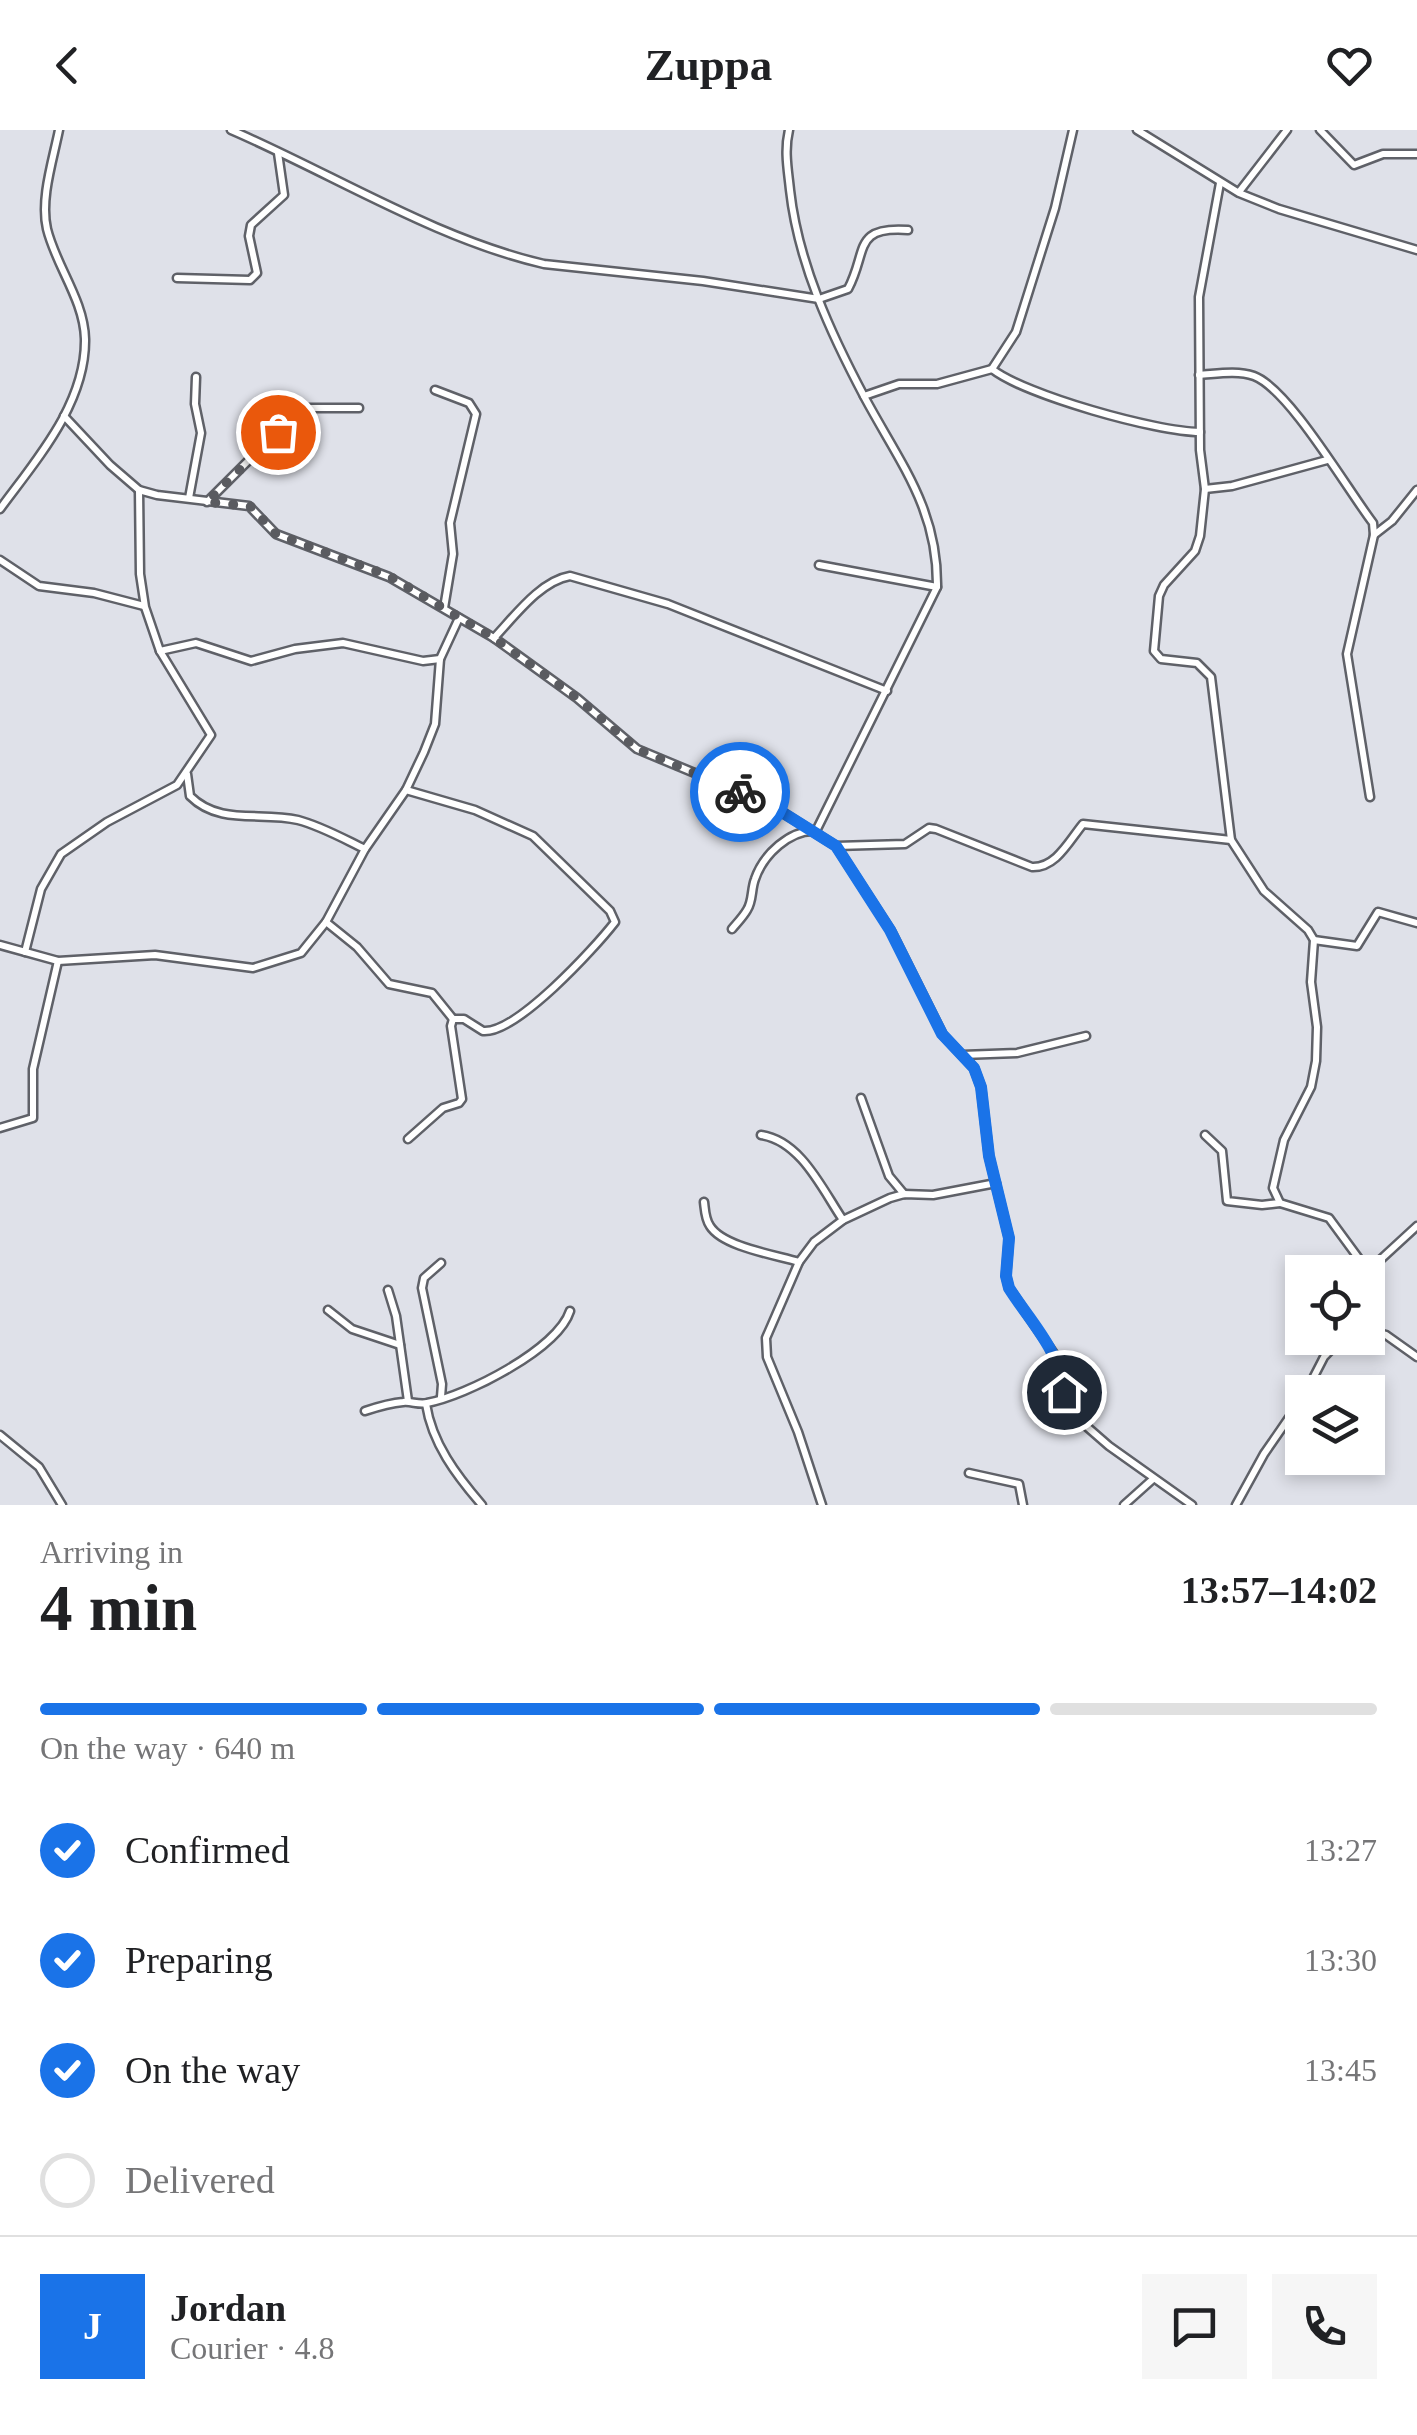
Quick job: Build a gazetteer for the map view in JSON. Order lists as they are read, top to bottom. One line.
{"page":{"header":"Zuppa","heading":["4 min","Arriving in","13:57–14:02"],"panel":["Jordan","Courier · 4.8"],"bar":"On the way · 640 m","list":[["Confirmed","13:27"],["Preparing","13:30"],["On the way","13:45"],"Delivered"],"round":"J"}}
